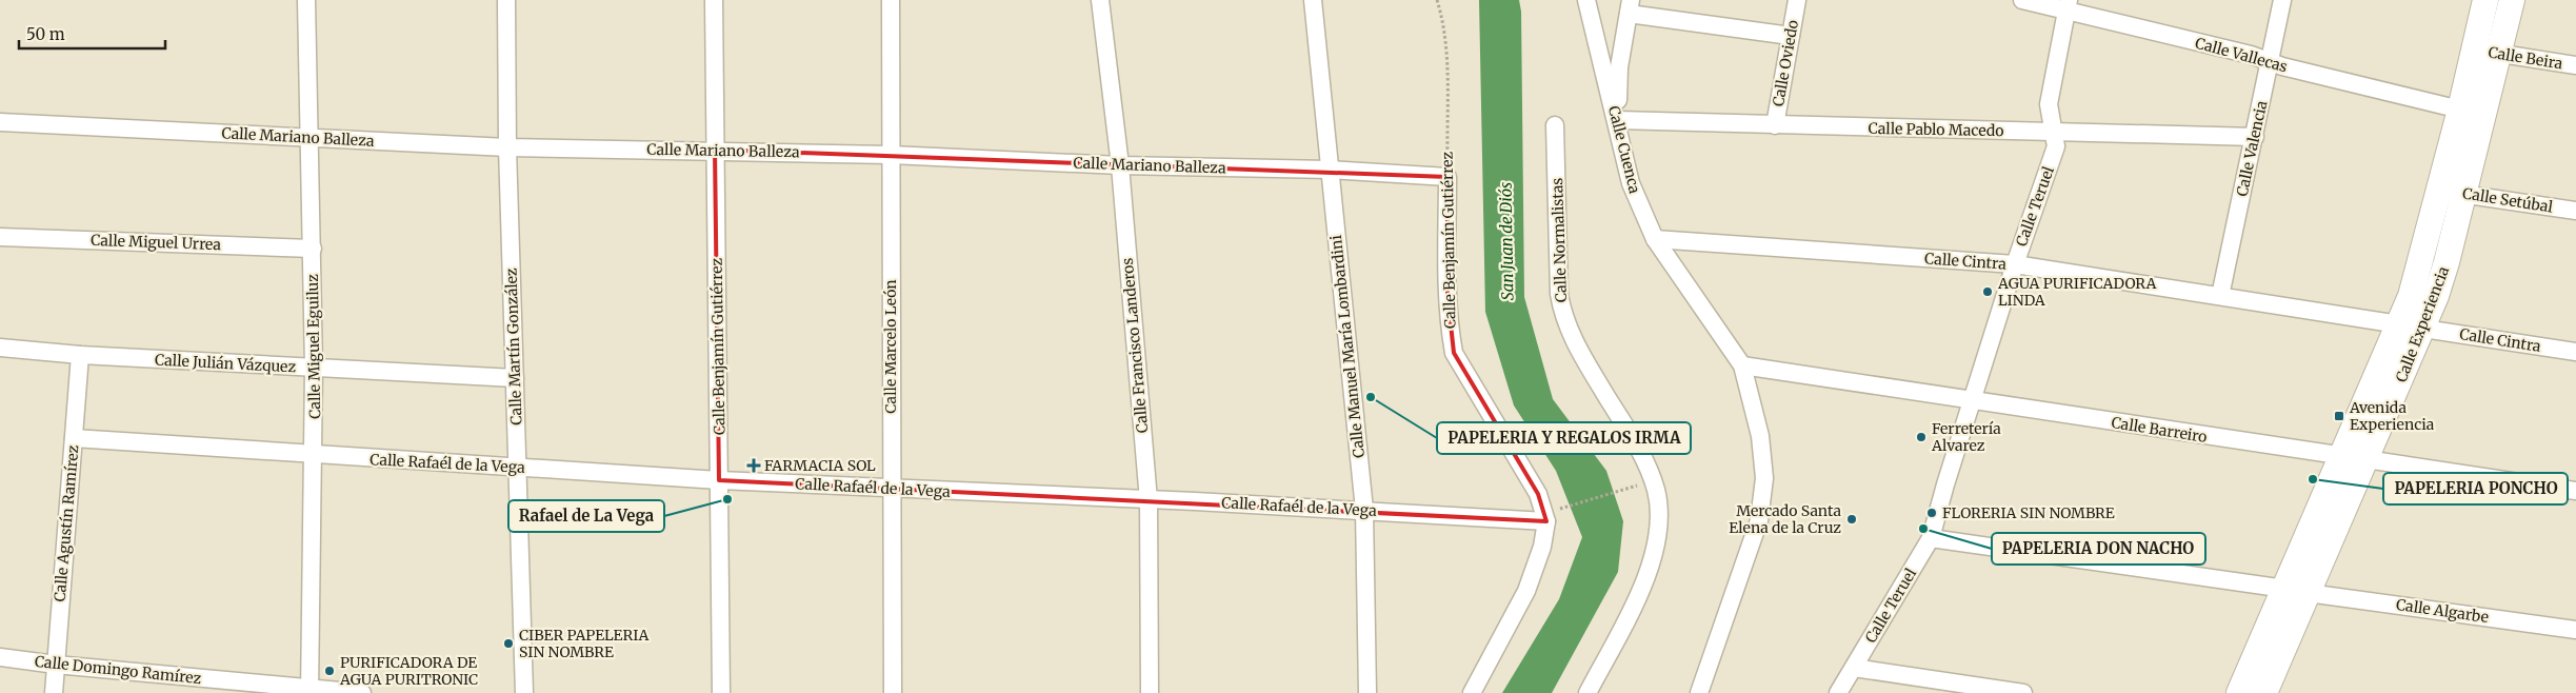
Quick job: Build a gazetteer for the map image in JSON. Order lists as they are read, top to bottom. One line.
{"streets":{"street":["Calle Vallecas","Calle Beira","Calle Oviedo","Calle Pablo Macedo","Calle Mariano Balleza","Calle Valencia","Calle Cuenca","Calle Setúbal","Calle Teruel","Calle Benjamín Gutiérrez","Calle Normalistas","Calle Miguel Urrea","Calle Cintra","Calle Experiencia","Calle Francisco Landeros","Calle Miguel Eguiluz","Calle Martín González","Calle Marcelo León","Calle Manuel María Lombardini","Calle Julián Vázquez","Calle Barreiro","Calle Rafaél de la Vega","Calle Agustín Ramírez","Calle Algarbe","Calle Domingo Ramírez"]},"crossings":[["Calle Vallecas","Calle Valencia"],["Calle Vallecas","Calle Teruel"],["Calle Vallecas","Calle Experiencia"],["Calle Beira","Calle Experiencia"],["Calle Oviedo","Calle Pablo Macedo"],["Calle Pablo Macedo","Calle Valencia"],["Calle Pablo Macedo","Calle Cuenca"],["Calle Pablo Macedo","Calle Teruel"],["Calle Mariano Balleza","Calle Benjamín Gutiérrez"],["Calle Mariano Balleza","Calle Francisco Landeros"],["Calle Mariano Balleza","Calle Miguel Eguiluz"],["Calle Mariano Balleza","Calle Martín González"],["Calle Mariano Balleza","Calle Marcelo León"],["Calle Mariano Balleza","Calle Manuel María Lombardini"],["Calle Valencia","Calle Cintra"],["Calle Cuenca","Calle Cintra"],["Calle Cuenca","Calle Barreiro"],["Calle Setúbal","Calle Experiencia"],["Calle Teruel","Calle Cintra"],["Calle Teruel","Calle Barreiro"],["Calle Teruel","Calle Algarbe"],["Calle Benjamín Gutiérrez","Calle Rafaél de la Vega"],["Calle Miguel Urrea","Calle Miguel Eguiluz"],["Calle Cintra","Calle Experiencia"],["Calle Experiencia","Calle Barreiro"],["Calle Experiencia","Calle Algarbe"],["Calle Francisco Landeros","Calle Rafaél de la Vega"],["Calle Miguel Eguiluz","Calle Julián Vázquez"],["Calle Miguel Eguiluz","Calle Rafaél de la Vega"],["Calle Miguel Eguiluz","Calle Domingo Ramírez"],["Calle Martín González","Calle Julián Vázquez"],["Calle Martín González","Calle Rafaél de la Vega"],["Calle Marcelo León","Calle Rafaél de la Vega"],["Calle Manuel María Lombardini","Calle Rafaél de la Vega"],["Calle Julián Vázquez","Calle Agustín Ramírez"],["Calle Rafaél de la Vega","Calle Agustín Ramírez"],["Calle Agustín Ramírez","Calle Domingo Ramírez"]],"water":["San Juan de Diós"],"places":{"other":["AGUA PURIFICADORA LINDA","PAPELERIA Y REGALOS IRMA","Ferretería Alvarez","PAPELERIA PONCHO","Rafael de La Vega","FLORERIA SIN NOMBRE","Mercado Santa Elena de la Cruz","PAPELERIA DON NACHO","CIBER PAPELERIA SIN NOMBRE","PURIFICADORA DE AGUA PURITRONIC"],"transit":["Avenida Experiencia"],"health":["FARMACIA SOL"]},"scale_bar":"50 m"}
